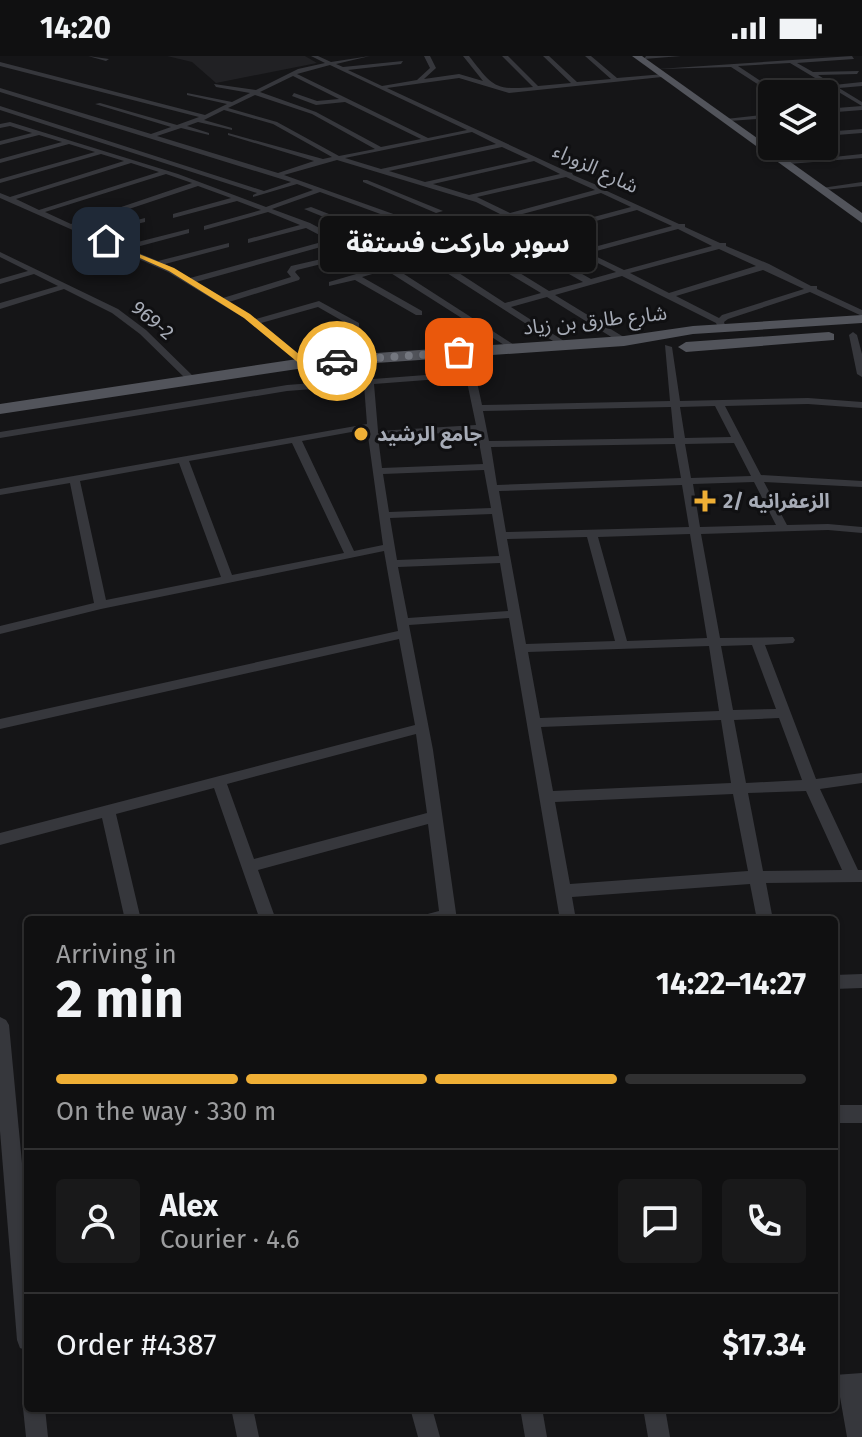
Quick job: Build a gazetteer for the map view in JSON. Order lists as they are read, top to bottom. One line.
{"streets":{"main road":["شارع طارق بن زياد"],"street":["شارع الزوراء","969-2"]},"crossings":[["969-2","شارع طارق بن زياد"]],"places":{"other":["سوبر ماركت فستقة","جامع الرشيد"],"health":["الزعفرانيه /2"]},"page":{"status":"14:20","bubble":"سوبر ماركت فستقة","heading":["2 min","Arriving in","14:22–14:27"],"panel":["Alex","Courier · 4.6","Order #4387","$17.34"],"bar":"On the way · 330 m"}}
